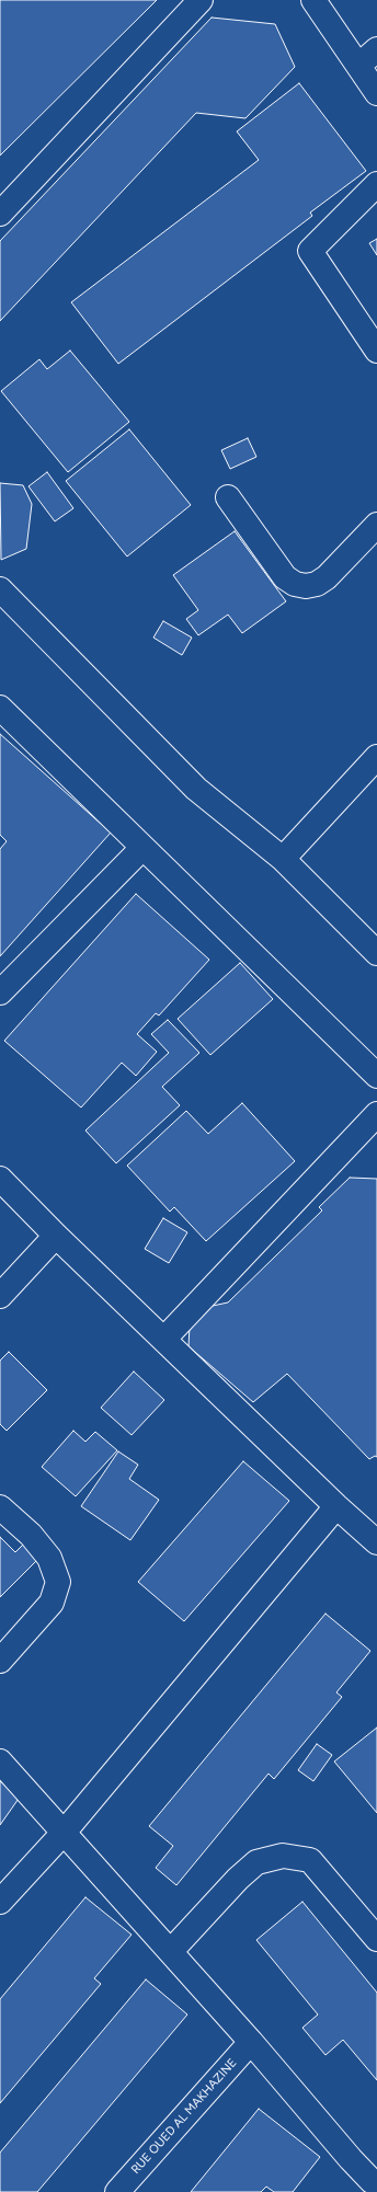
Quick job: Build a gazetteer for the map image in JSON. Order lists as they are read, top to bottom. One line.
{"streets":{"street":["RUE OUED AL MAKHAZINE"]}}
